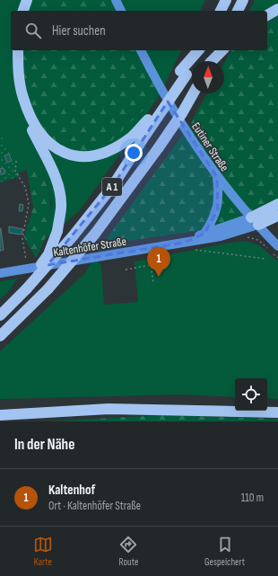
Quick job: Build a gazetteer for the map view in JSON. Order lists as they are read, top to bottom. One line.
{"streets":{"highway":["A 1"],"street":["Eutiner Straße","Kaltenhöfer Straße"]},"crossings":[["Eutiner Straße","Kaltenhöfer Straße"]],"north":"top","page":{"search":"Hier suchen","pins":"1","heading":"In der Nähe","list":[{"mark":"1","name":"Kaltenhof","note":"Ort · Kaltenhöfer Straße","value":"110 m"}],"nav":["Karte","Route","Gespeichert"]}}
